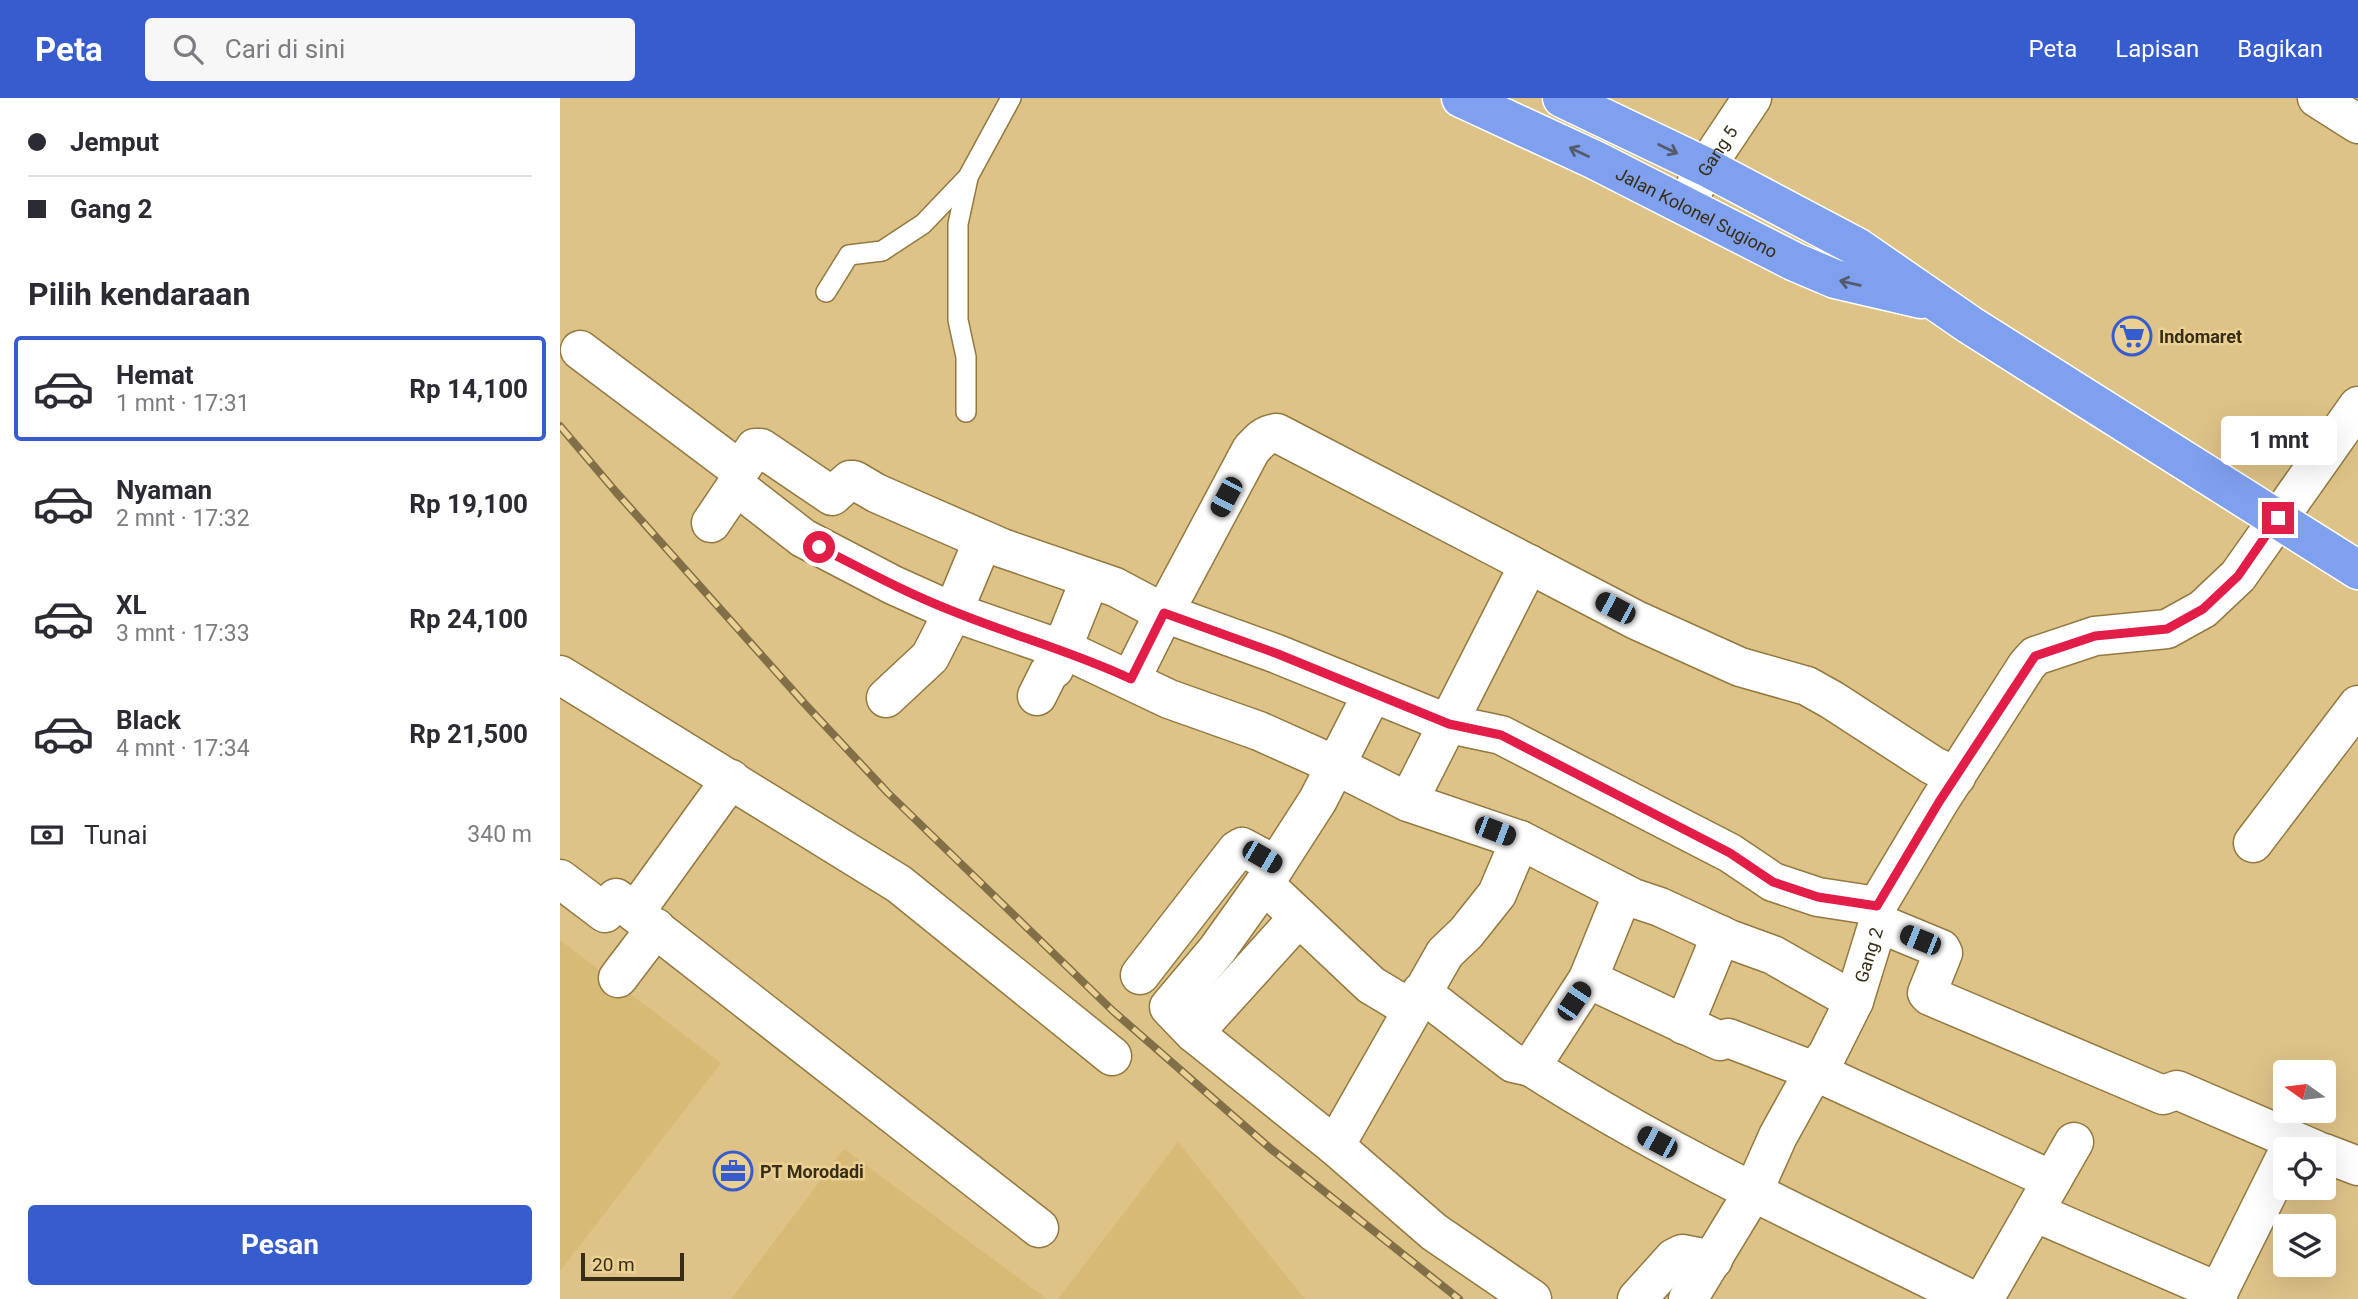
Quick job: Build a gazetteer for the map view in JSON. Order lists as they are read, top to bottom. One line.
{"streets":{"highway":["Jalan Kolonel Sugiono"],"street":["Gang 5","Gang 2"]},"crossings":[["Gang 5","Jalan Kolonel Sugiono"],["Jalan Kolonel Sugiono","Gang 2"]],"places":{"supermarket":["Indomaret"],"office":["PT Morodadi"]},"scale_bar":"20 m","north":"left","page":{"header":"Peta","search":"Cari di sini","nav":["Peta","Lapisan","Bagikan"],"banner":["Jemput","Gang 2"],"heading":"Pilih kendaraan","list":[{"name":"Hemat","note":"1 mnt · 17:31","value":"Rp 14,100"},{"name":"Nyaman","note":"2 mnt · 17:32","value":"Rp 19,100"},{"name":"XL","note":"3 mnt · 17:33","value":"Rp 24,100"},{"name":"Black","note":"4 mnt · 17:34","value":"Rp 21,500"}],"bubble":"1 mnt","pay":["Tunai","340 m"],"buttons":"Pesan","scale":"20 m"}}
